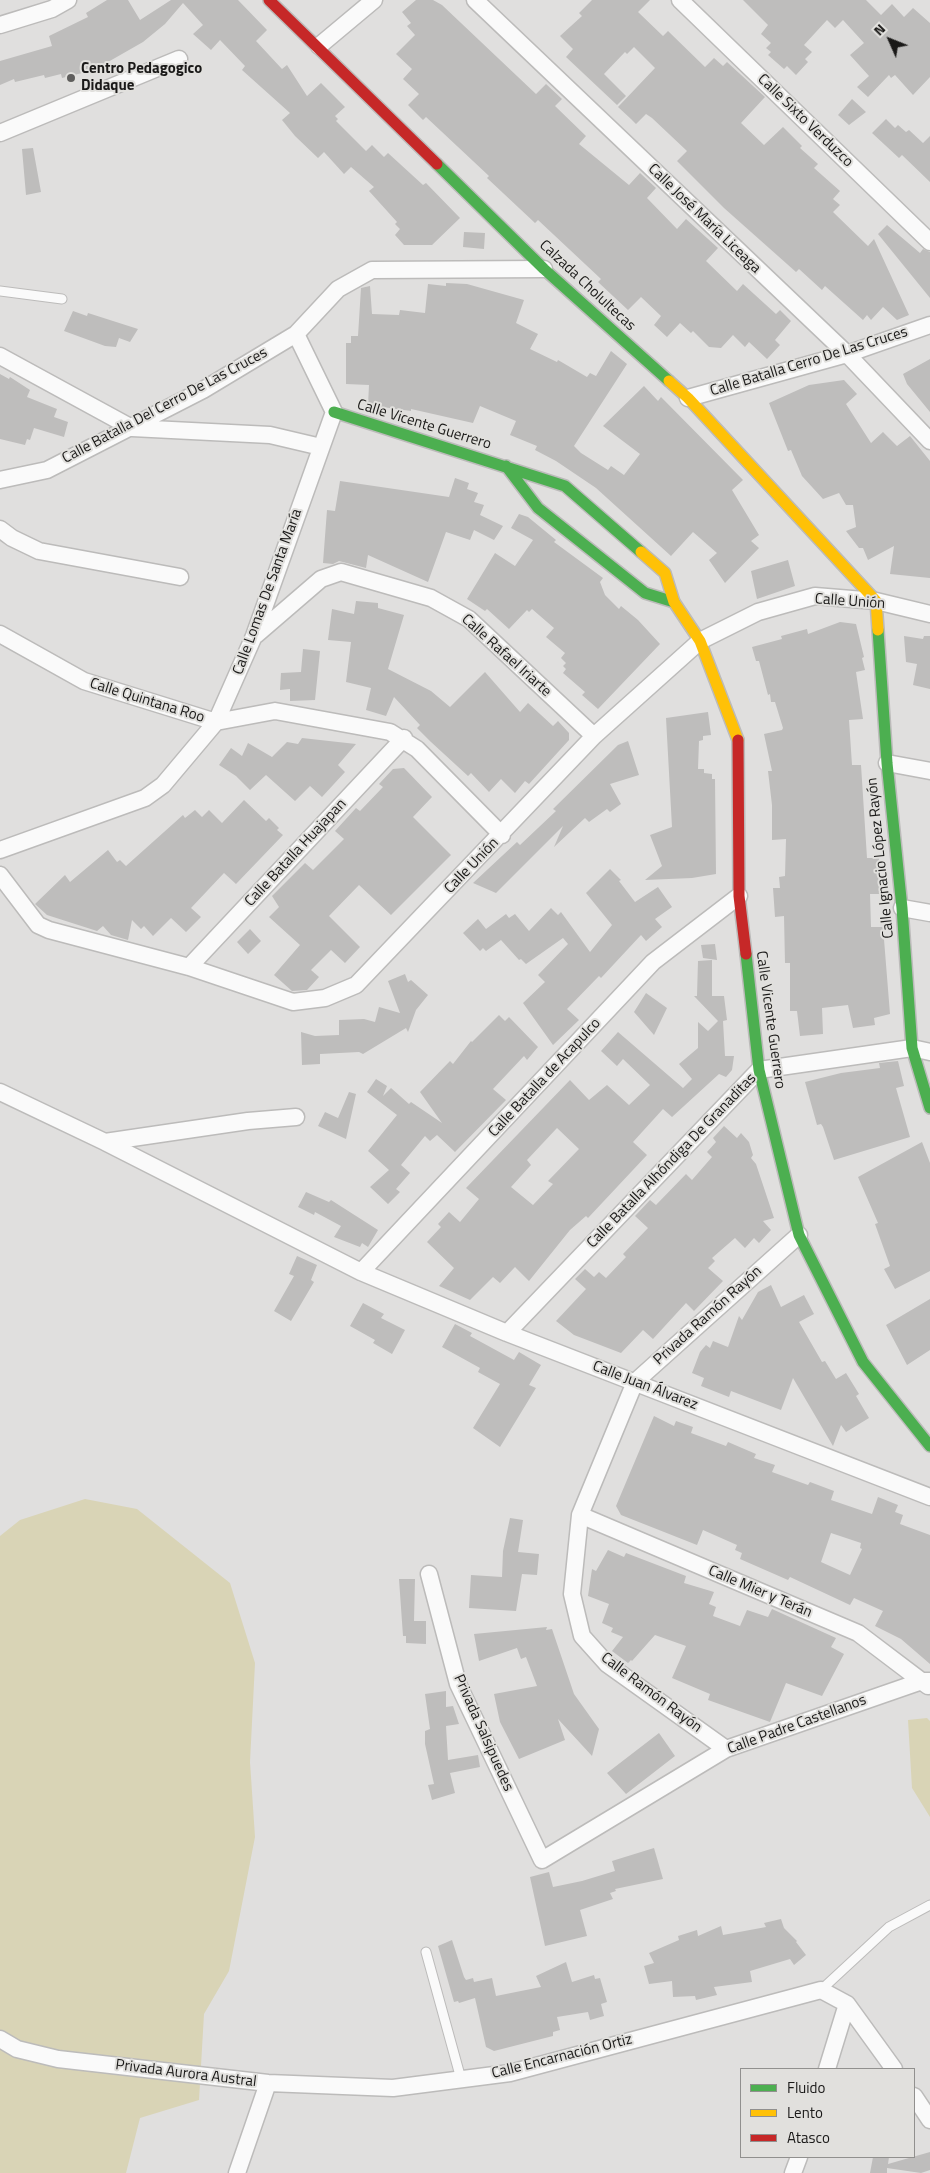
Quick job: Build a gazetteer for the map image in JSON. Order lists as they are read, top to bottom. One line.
{"streets":{"street":["Calle Sixto Verduzco","Calle José María Liceaga","Calzada Cholultecas","Calle Batalla Cerro De Las Cruces","Calle Batalla Del Cerro De Las Cruces","Calle Vicente Guerrero","Calle Lomas De Santa María","Calle Unión","Calle Rafael Iriarte","Calle Quintana Roo","Calle Batalla Huajapan","Calle Ignacio López Rayón","Calle Batalla de Acapulco","Calle Batalla Alhóndiga De Granaditas","Privada Ramón Rayón","Calle Juan Álvarez","Calle Mier y Terán","Calle Ramón Rayón","Calle Padre Castellanos","Privada Salsipuedes","Calle Encarnación Ortiz","Privada Aurora Austral"]},"crossings":[["Calle José María Liceaga","Calle Batalla Cerro De Las Cruces"],["Calzada Cholultecas","Calle Batalla Cerro De Las Cruces"],["Calzada Cholultecas","Calle Batalla Del Cerro De Las Cruces"],["Calzada Cholultecas","Calle Unión"],["Calzada Cholultecas","Calle Ignacio López Rayón"],["Calle Vicente Guerrero","Calle Lomas De Santa María"],["Calle Vicente Guerrero","Calle Unión"],["Calle Vicente Guerrero","Calle Batalla de Acapulco"],["Calle Vicente Guerrero","Calle Batalla Alhóndiga De Granaditas"],["Calle Vicente Guerrero","Privada Ramón Rayón"],["Calle Lomas De Santa María","Calle Rafael Iriarte"],["Calle Lomas De Santa María","Calle Quintana Roo"],["Calle Unión","Calle Rafael Iriarte"],["Calle Unión","Calle Quintana Roo"],["Calle Unión","Calle Batalla Huajapan"],["Calle Unión","Calle Ignacio López Rayón"],["Calle Quintana Roo","Calle Batalla Huajapan"],["Calle Ignacio López Rayón","Calle Batalla Alhóndiga De Granaditas"],["Calle Batalla de Acapulco","Calle Juan Álvarez"],["Calle Batalla Alhóndiga De Granaditas","Calle Juan Álvarez"],["Privada Ramón Rayón","Calle Juan Álvarez"],["Privada Ramón Rayón","Calle Mier y Terán"],["Privada Ramón Rayón","Calle Ramón Rayón"],["Calle Mier y Terán","Calle Ramón Rayón"],["Calle Mier y Terán","Calle Padre Castellanos"],["Calle Ramón Rayón","Calle Padre Castellanos"],["Calle Padre Castellanos","Privada Salsipuedes"],["Calle Encarnación Ortiz","Privada Aurora Austral"]],"places":["Centro Pedagogico Didaque"],"legend":["Fluido","Lento","Atasco"],"north":"top left"}
